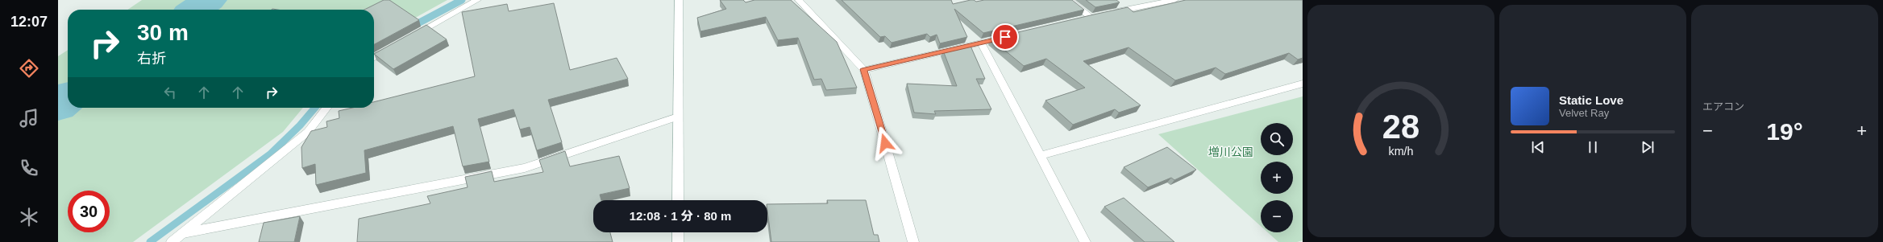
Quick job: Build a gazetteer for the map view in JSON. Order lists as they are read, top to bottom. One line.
{"parks":["増川公園"],"page":{"tabs":"12:07","tile":"エアコン","turn":["30 m","右折"],"song":["Static Love","Velvet Ray"],"heat":["−","19°","+"],"map_buttons":["+","−"],"limit":"30","trip":"12:08 · 1 分 · 80 m","gauge":["28","km/h"]}}
